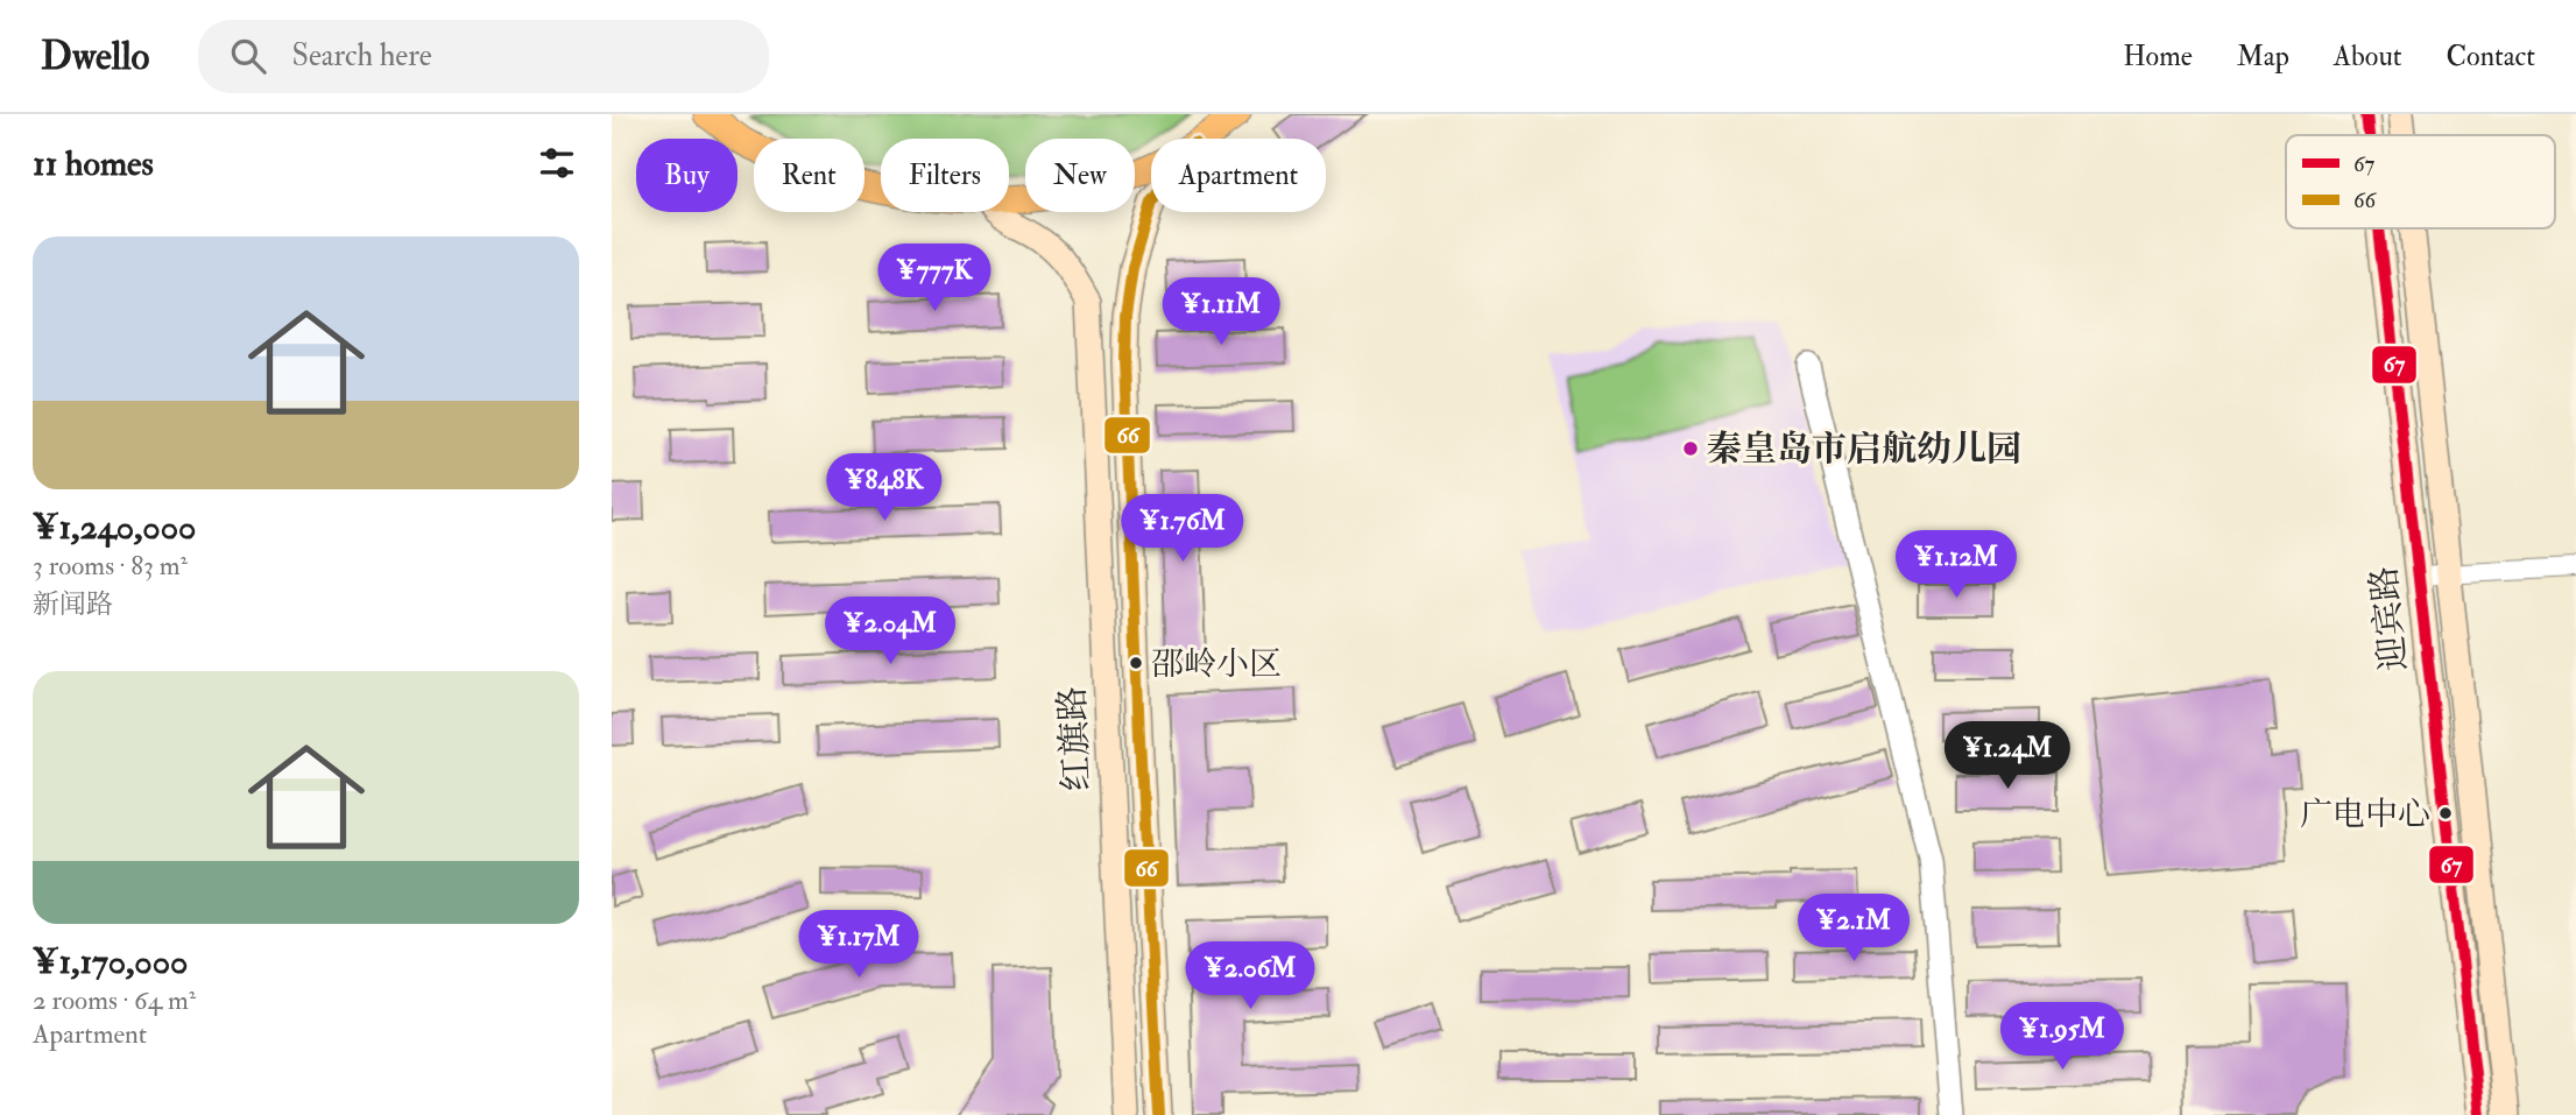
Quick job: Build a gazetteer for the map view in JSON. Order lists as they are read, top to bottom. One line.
{"streets":{"main road":["迎宾路","红旗路"]},"places":["秦皇岛市启航幼儿园","邵岭小区","广电中心"],"lines":["transit line 67","transit line 66"],"legend":["67","66"],"page":{"header":"Dwello","search":"Search here","nav":["Home","Map","About","Contact"],"heading":"11 homes","chip":["Buy","Rent","Filters","New","Apartment"],"list":[{"name":"¥1,240,000","note":"3 rooms · 83 m² · 新闻路"},{"name":"¥1,170,000","note":"2 rooms · 64 m² · Apartment"}],"price":["¥777K","¥1.11M","¥848K","¥1.76M","¥1.12M","¥2.04M","¥1.24M","¥2.1M","¥1.17M","¥2.06M","¥1.95M"]}}
